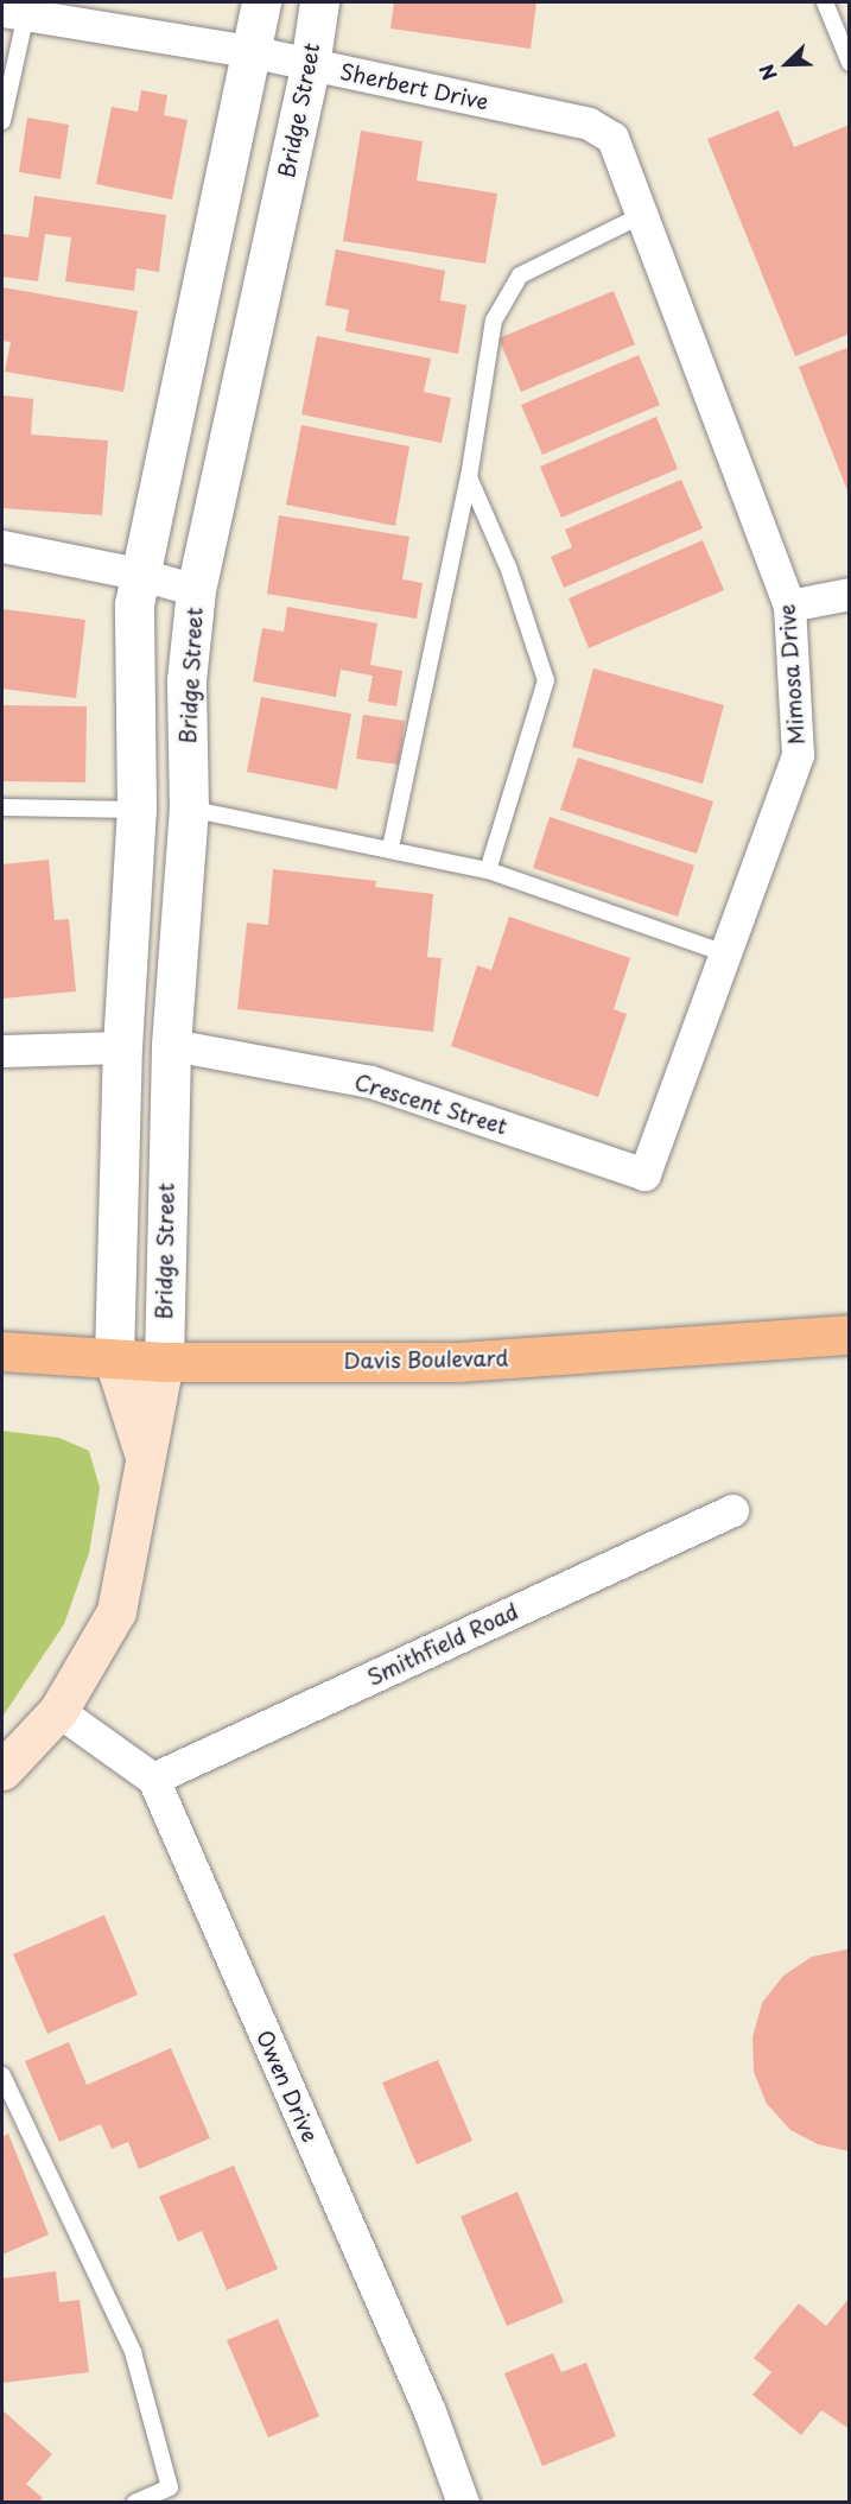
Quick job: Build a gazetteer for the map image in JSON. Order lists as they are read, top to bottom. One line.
{"streets":{"main road":["Davis Boulevard"],"street":["Sherbert Drive","Bridge Street","Mimosa Drive","Crescent Street","Smithfield Road","Owen Drive"]},"crossings":[["Sherbert Drive","Bridge Street"],["Sherbert Drive","Mimosa Drive"],["Bridge Street","Crescent Street"],["Bridge Street","Davis Boulevard"],["Mimosa Drive","Crescent Street"],["Smithfield Road","Owen Drive"]],"north":"bottom left"}
